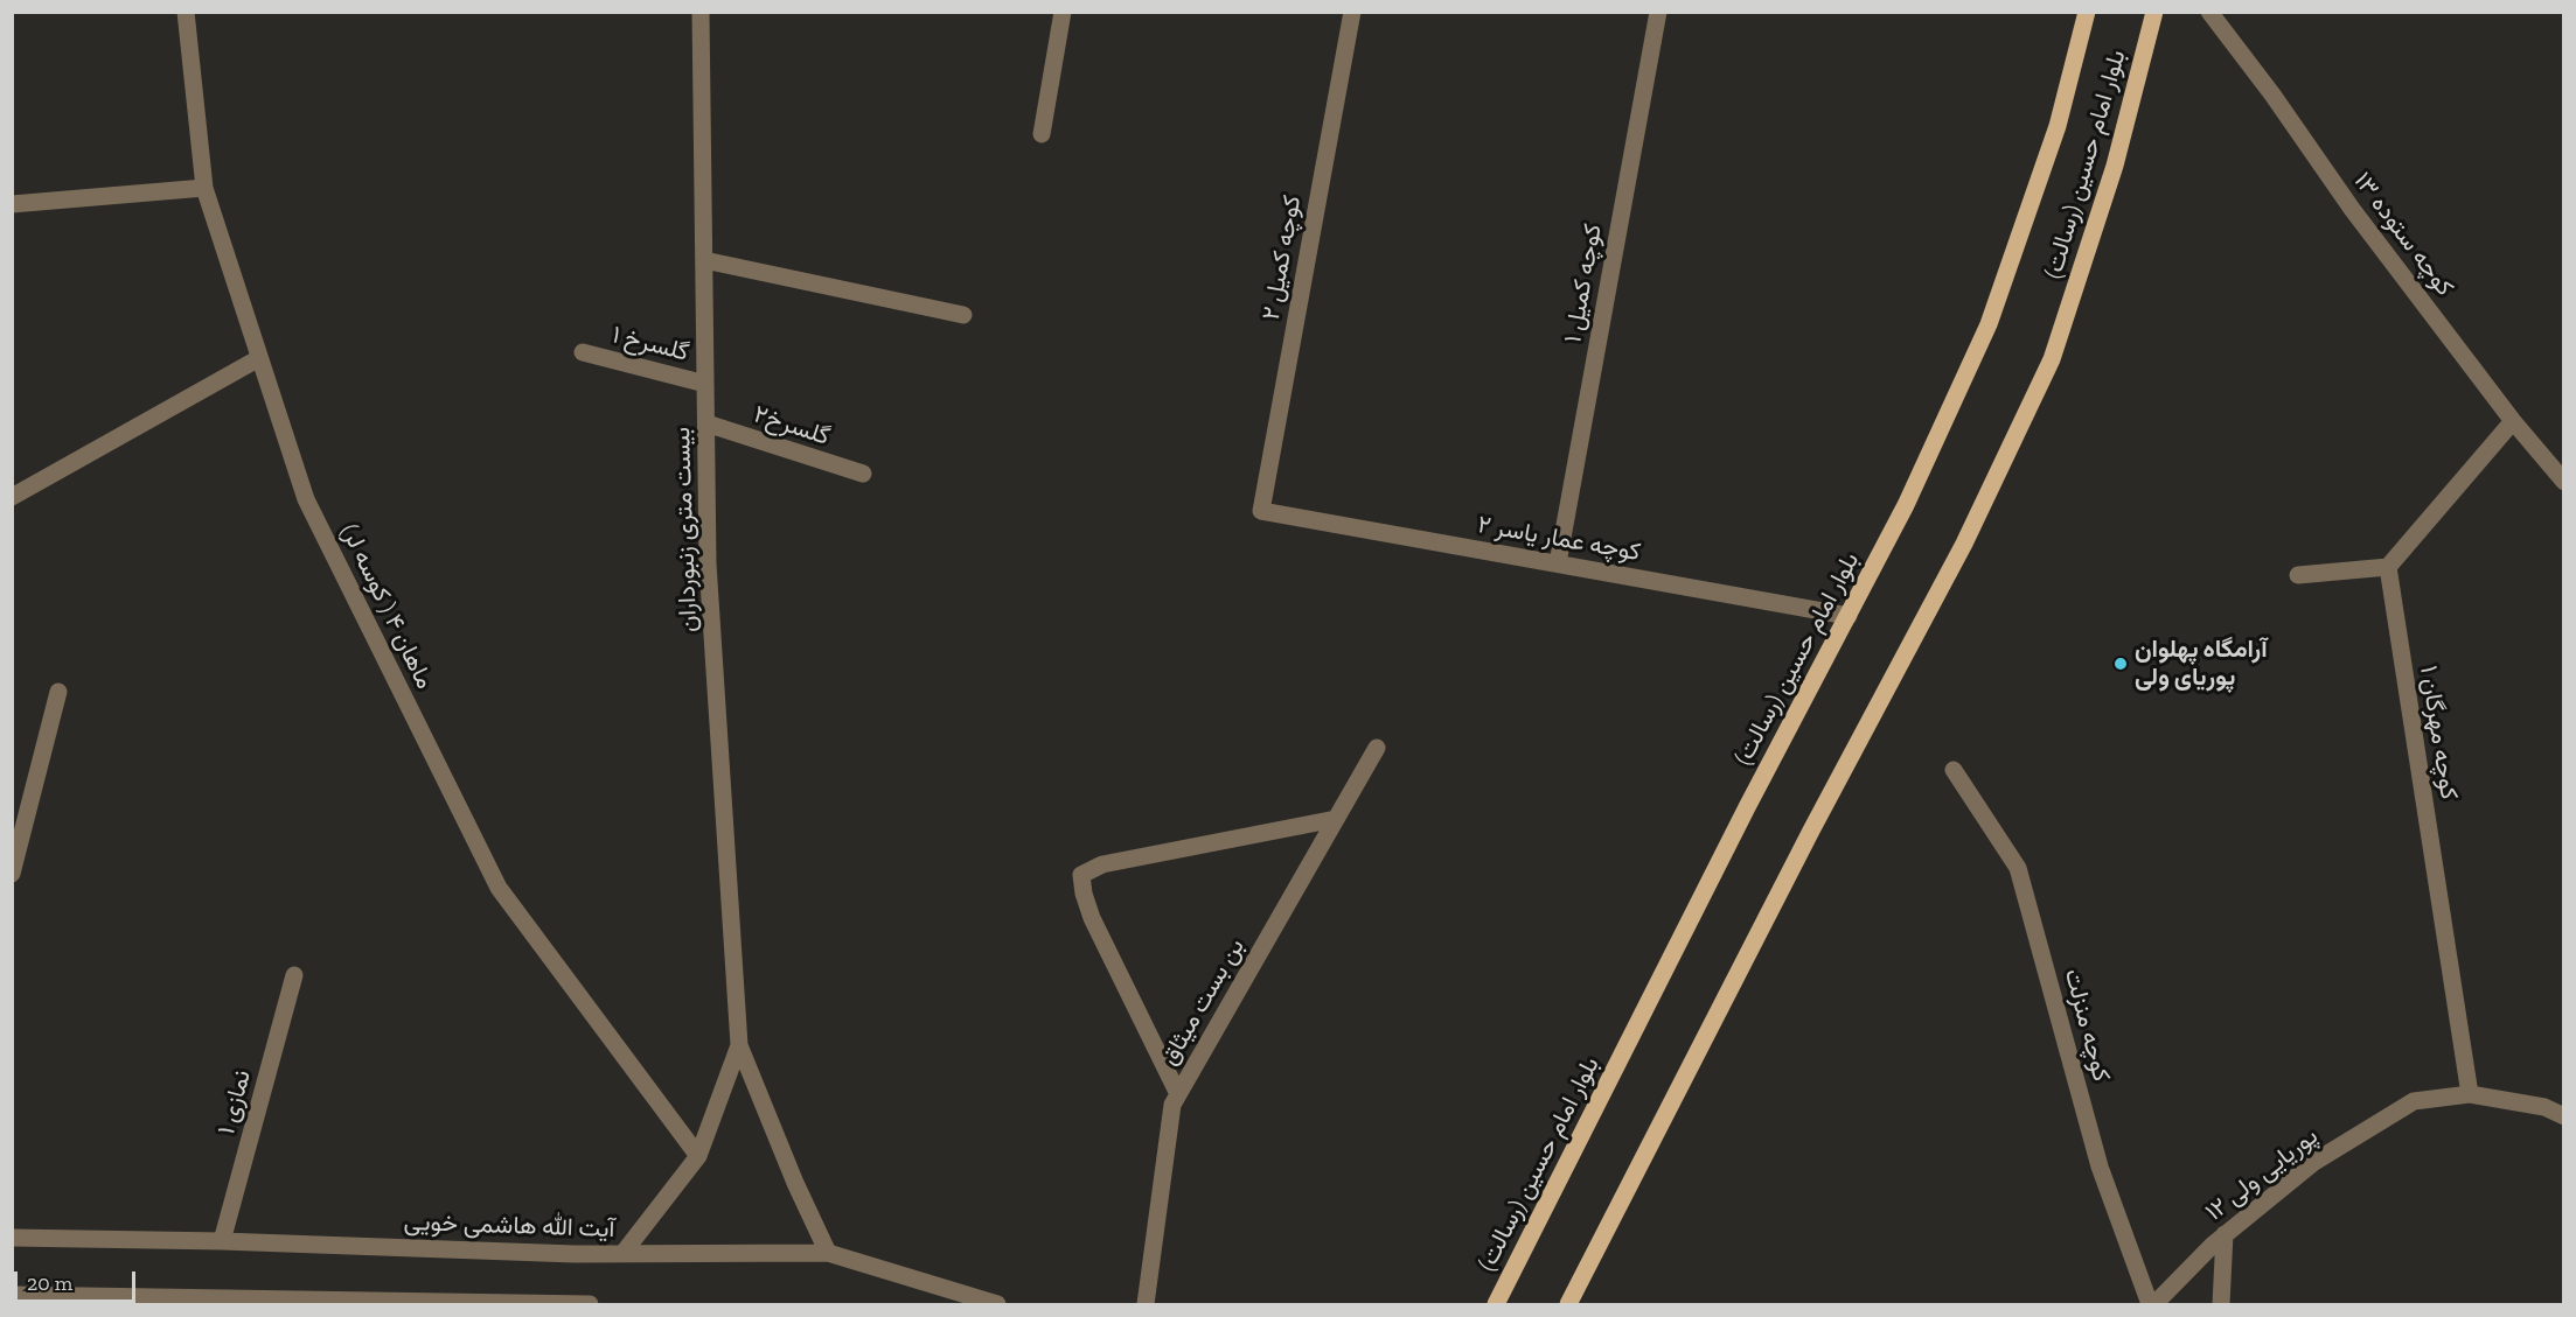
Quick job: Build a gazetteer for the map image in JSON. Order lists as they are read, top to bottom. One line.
{"streets":{"main road":["بلوار امام حسین (رسالت)"],"street":["کوچه ستوده ۱۳","کوچه کمیل ۲","کوچه کمیل ۱","گلسرخ ۱","گلسرخ۲","بیست متری زنبورداران","کوچه عمار یاسر ۲","ماهان ۴ ( کوسه لر)","کوچه مهرگان ۱","بن بست میثاق","کوچه منزلت","نمازی ۱","پوریایی ولی ۱۲","آیت الله هاشمی خویی"]},"crossings":[["بلوار امام حسین (رسالت)","کوچه عمار یاسر ۲"],["کوچه کمیل ۲","کوچه عمار یاسر ۲"],["کوچه کمیل ۱","کوچه عمار یاسر ۲"],["گلسرخ ۱","بیست متری زنبورداران"],["گلسرخ۲","بیست متری زنبورداران"],["بیست متری زنبورداران","ماهان ۴ ( کوسه لر)"],["بیست متری زنبورداران","آیت الله هاشمی خویی"],["کوچه مهرگان ۱","پوریایی ولی ۱۲"],["کوچه منزلت","پوریایی ولی ۱۲"],["نمازی ۱","آیت الله هاشمی خویی"]],"places":["آرامگاه پهلوان پوریای ولی"],"scale_bar":"20 m"}
